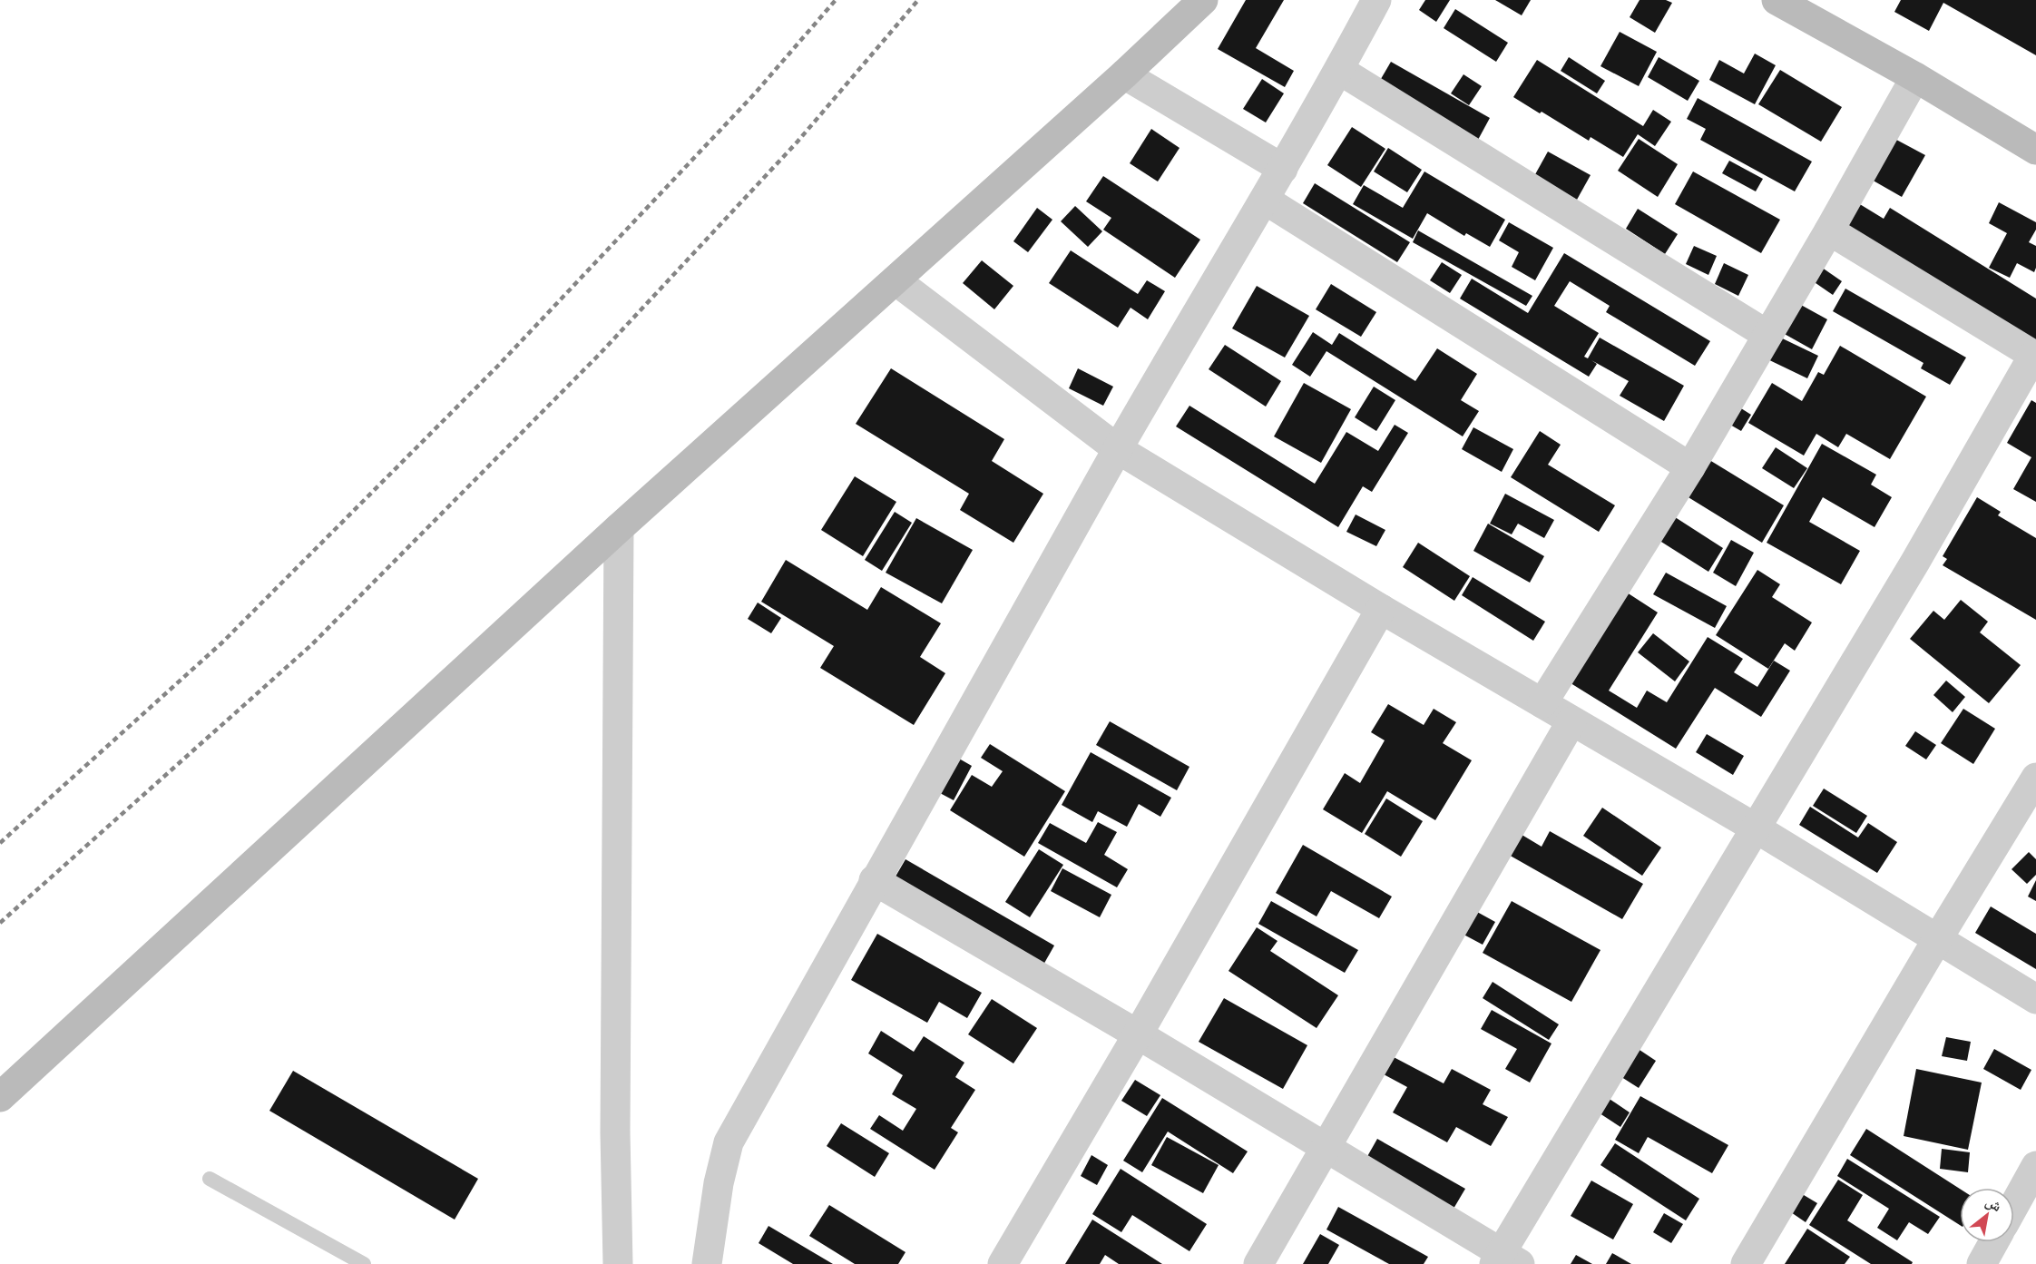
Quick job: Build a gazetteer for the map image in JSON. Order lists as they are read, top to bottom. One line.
{"north":"top right"}
